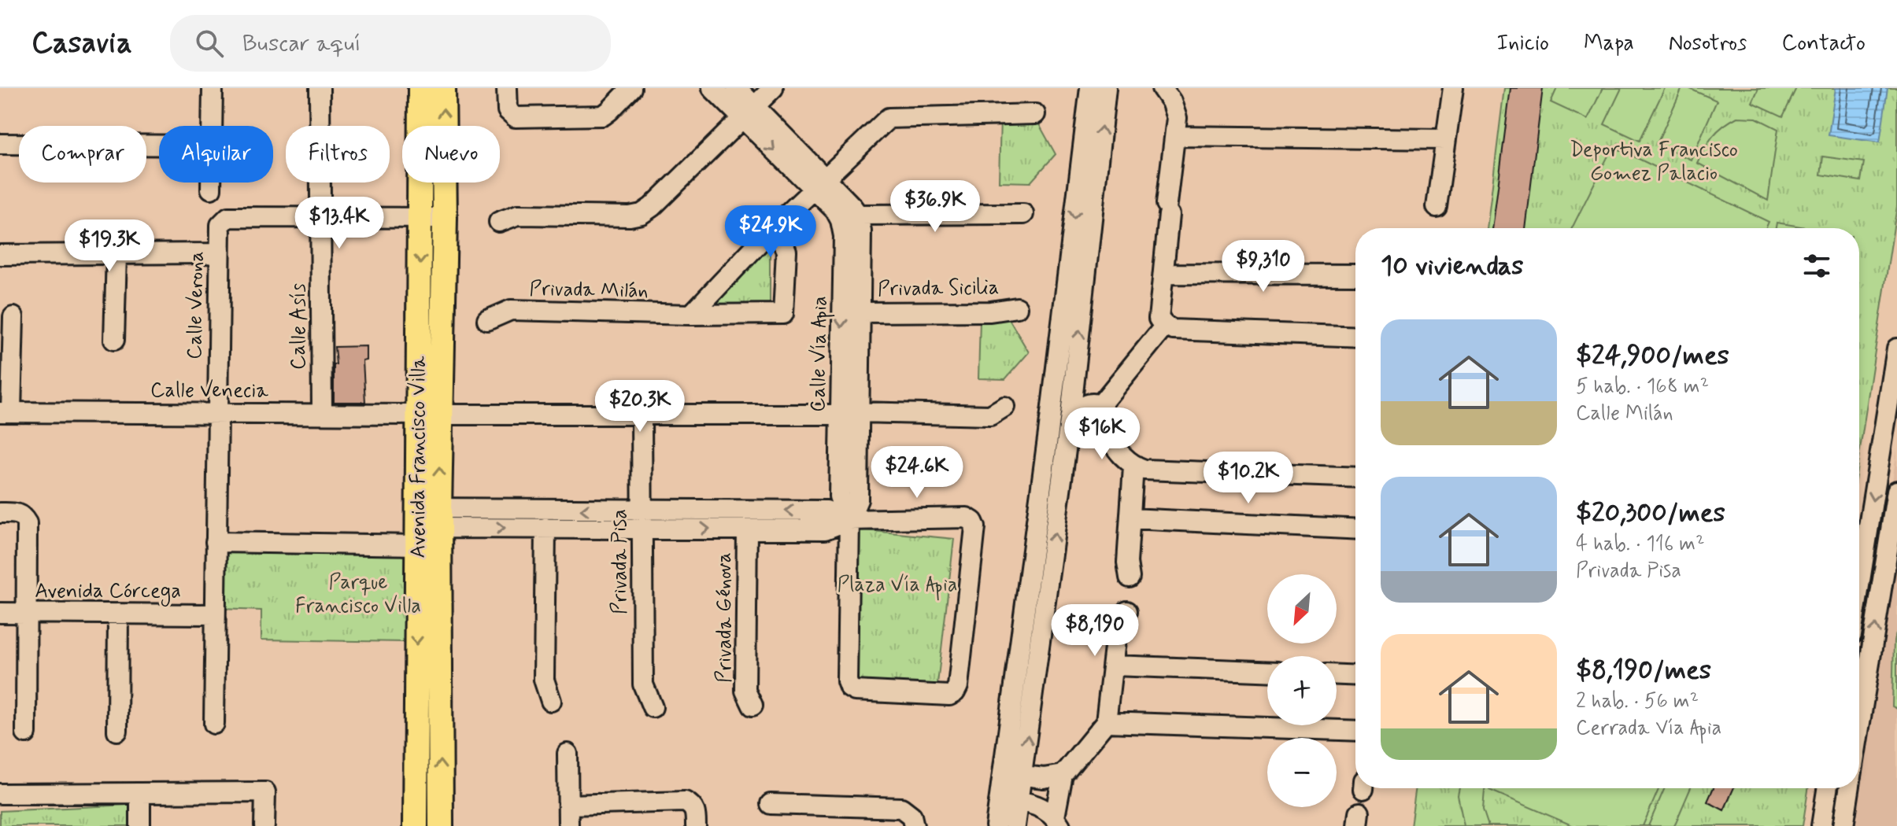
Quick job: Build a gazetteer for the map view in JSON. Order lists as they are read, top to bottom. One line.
{"streets":{"main road":["Avenida Francisco Villa"],"street":["Privada Sicilia","Privada Milán","Calle Verona","Calle Asís","Calle Vía Apia","Calle Venecia","Privada Pisa","Avenida Córcega","Privada Génova"]},"crossings":[["Privada Sicilia","Calle Vía Apia"],["Calle Verona","Calle Asís"],["Calle Verona","Calle Venecia"],["Calle Verona","Avenida Córcega"],["Calle Asís","Calle Venecia"],["Calle Vía Apia","Calle Venecia"],["Calle Venecia","Avenida Francisco Villa"],["Calle Venecia","Privada Pisa"]],"parks":["Deportiva Francisco Gomez Palacio","Parque Francisco Villa","Plaza Vía Apia"],"north":"bottom left","page":{"header":"Casavia","search":"Buscar aquí","nav":["Inicio","Mapa","Nosotros","Contacto"],"chip":["Comprar","Alquilar","Filtros","Nuevo"],"price":["$36.9K","$13.4K","$24.9K","$19.3K","$9,310","$20.3K","$16K","$24.6K","$10.2K","$8,190"],"heading":"10 viviendas","list":[{"name":"$24,900/mes","note":"5 hab. · 168 m² · Calle Milán"},{"name":"$20,300/mes","note":"4 hab. · 116 m² · Privada Pisa"},{"name":"$8,190/mes","note":"2 hab. · 56 m² · Cerrada Vía Apia"}],"map_buttons":["+","−"]}}
